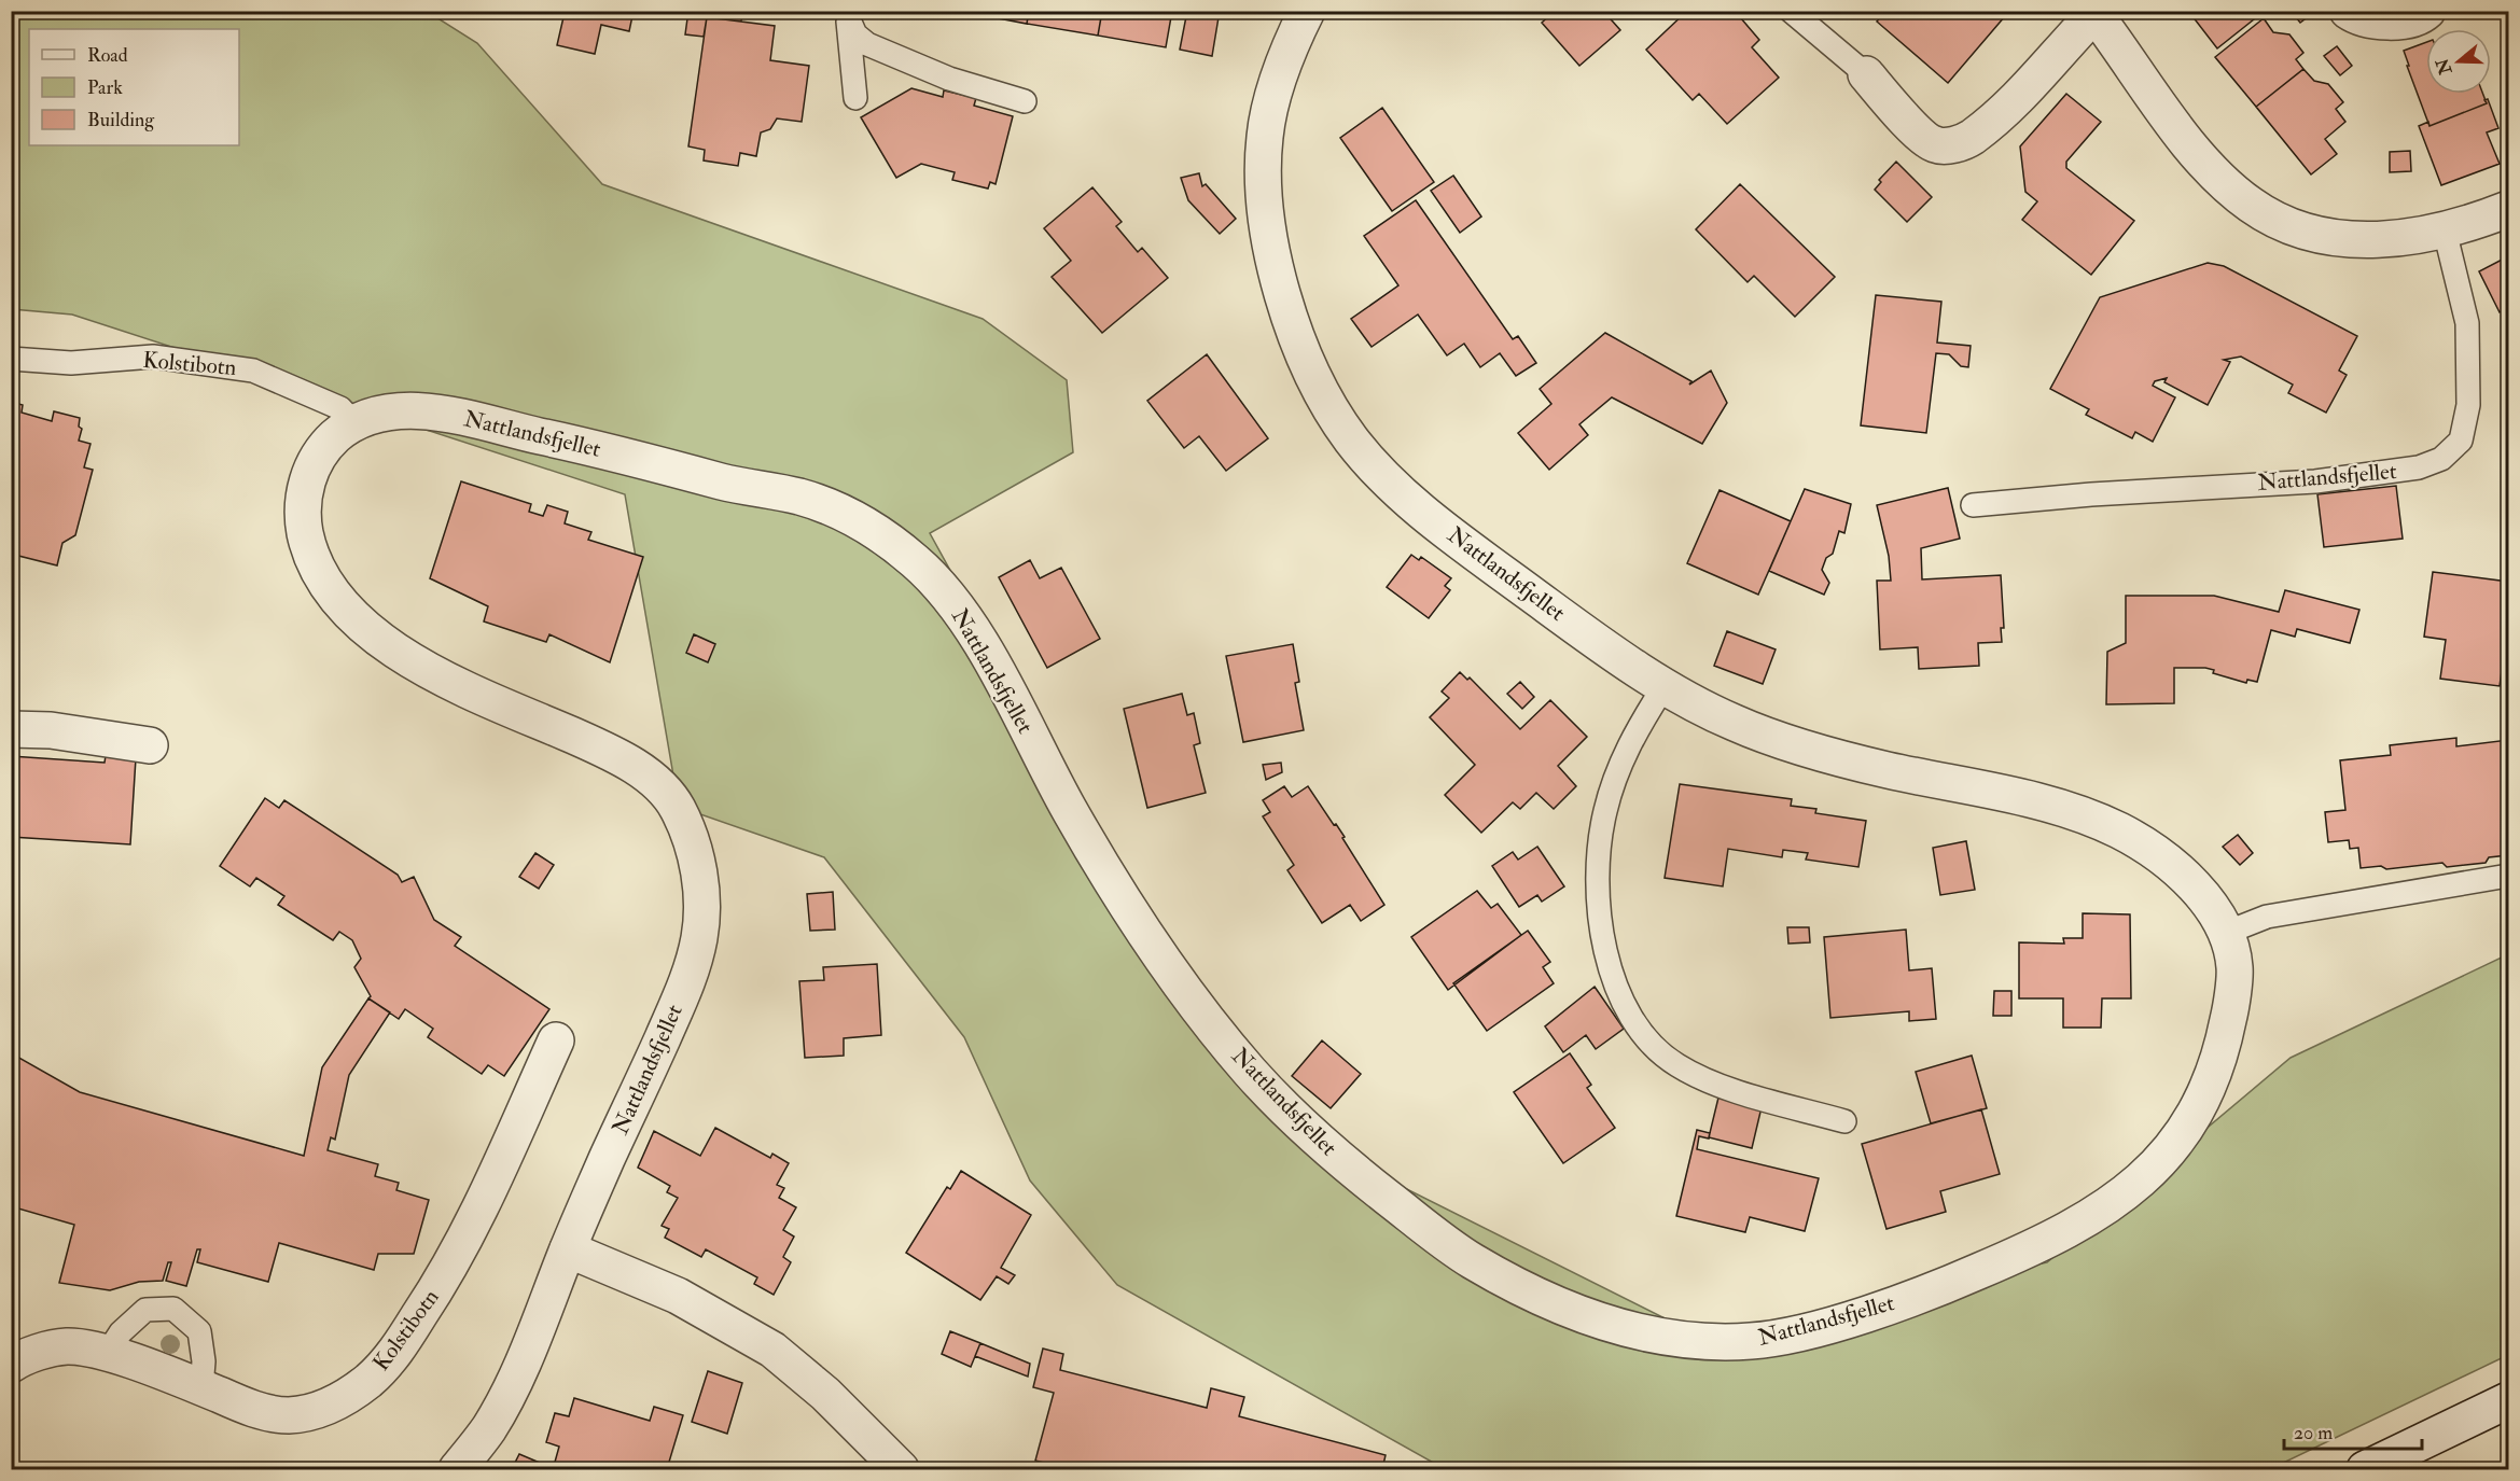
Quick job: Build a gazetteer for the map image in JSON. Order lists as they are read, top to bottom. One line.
{"streets":{"street":["Kolstibotn","Nattlandsfjellet"]},"crossings":[["Kolstibotn","Nattlandsfjellet"]],"legend":["Road","Park","Building"],"scale_bar":"20 m","north":"left"}
